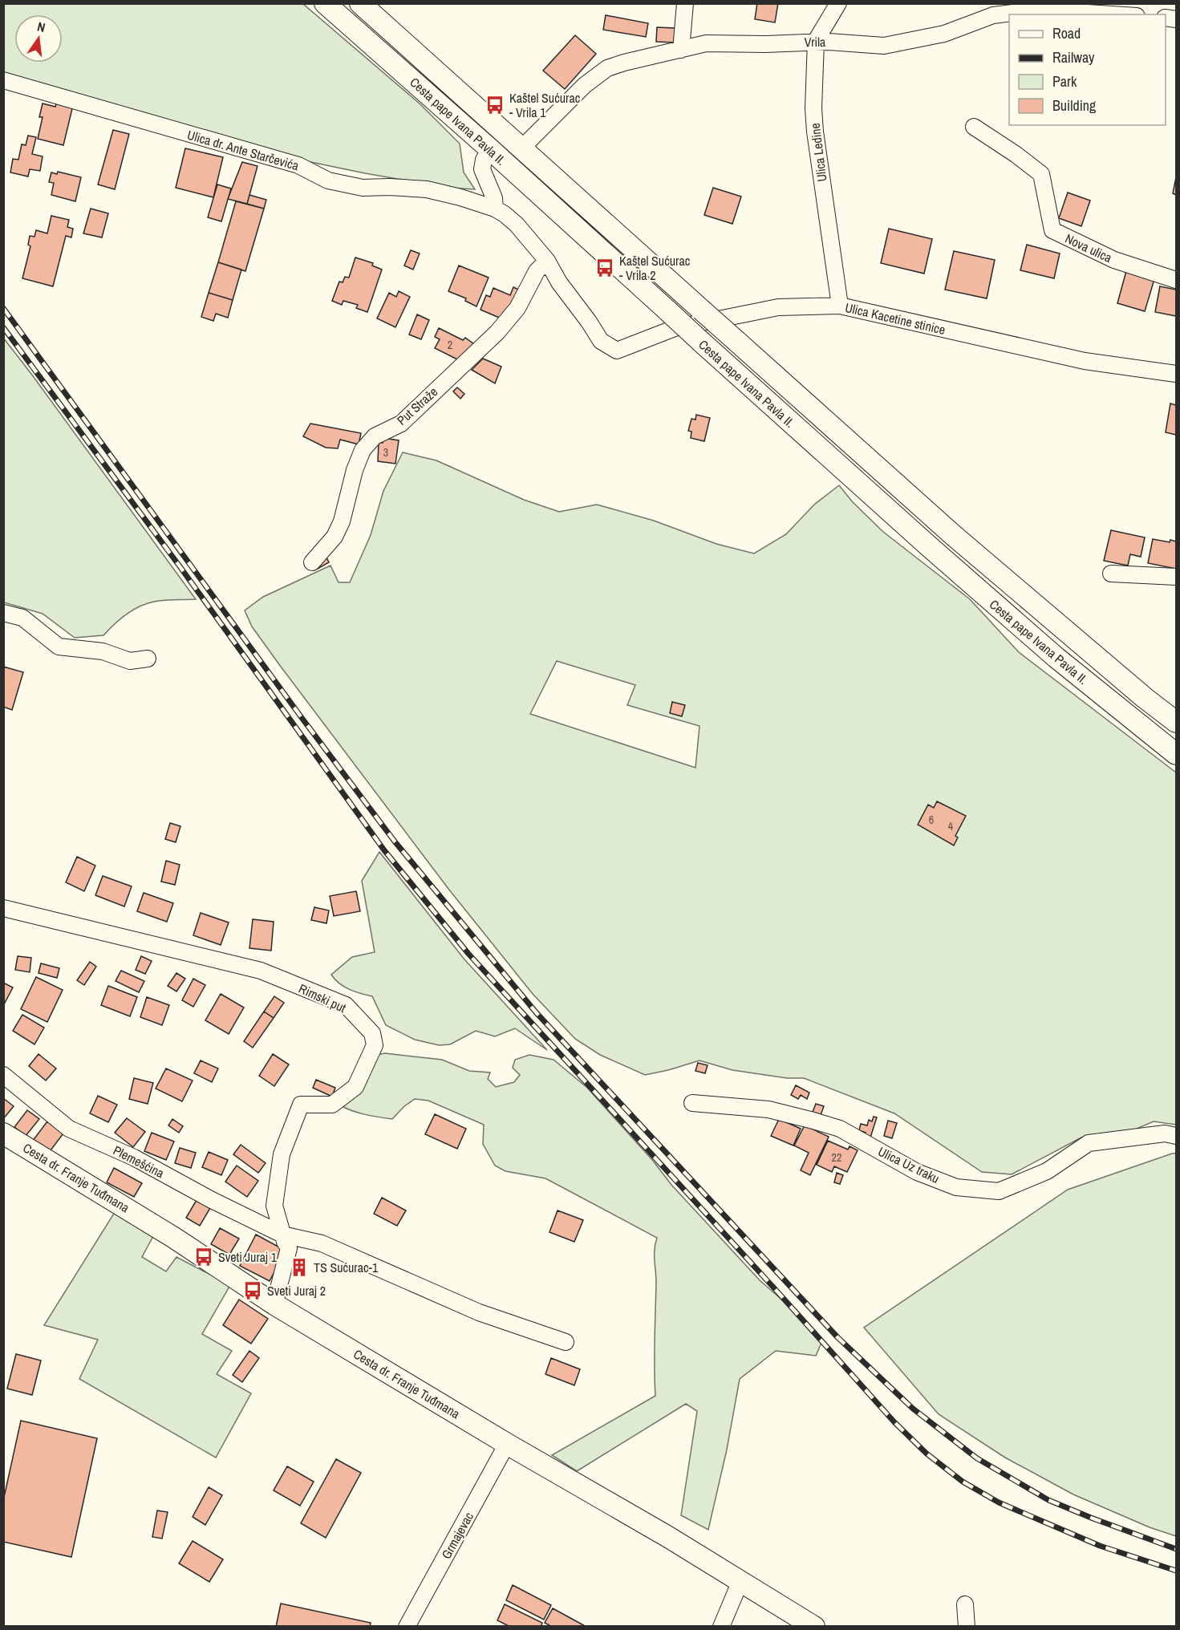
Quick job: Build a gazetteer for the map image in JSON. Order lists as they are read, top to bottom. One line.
{"streets":{"main road":["Cesta pape Ivana Pavla II.","Cesta dr. Franje Tuđmana"],"street":["Vrila","Ulica dr. Ante Starčevića","Ulica Ledine","Nova ulica","Ulica Kacetine stinice","Put Straže","Rimski put","Plemešćina","Ulica Uz traku","Grmajevac"]},"crossings":[["Vrila","Cesta pape Ivana Pavla II."],["Vrila","Ulica Ledine"],["Ulica dr. Ante Starčevića","Ulica Kacetine stinice"],["Ulica dr. Ante Starčevića","Put Straže"],["Ulica Ledine","Ulica Kacetine stinice"],["Ulica Kacetine stinice","Put Straže"],["Rimski put","Plemešćina"],["Rimski put","Cesta dr. Franje Tuđmana"],["Cesta dr. Franje Tuđmana","Grmajevac"]],"places":{"bus stop":["Kaštel Sućurac - Vrila 1","Kaštel Sućurac - Vrila 2","Sveti Juraj 1","Sveti Juraj 2"],"building":["TS Sućurac-1"]},"house_numbers":["2","3","6","4","22"],"legend":["Road","Railway","Park","Building"],"north":"top"}
